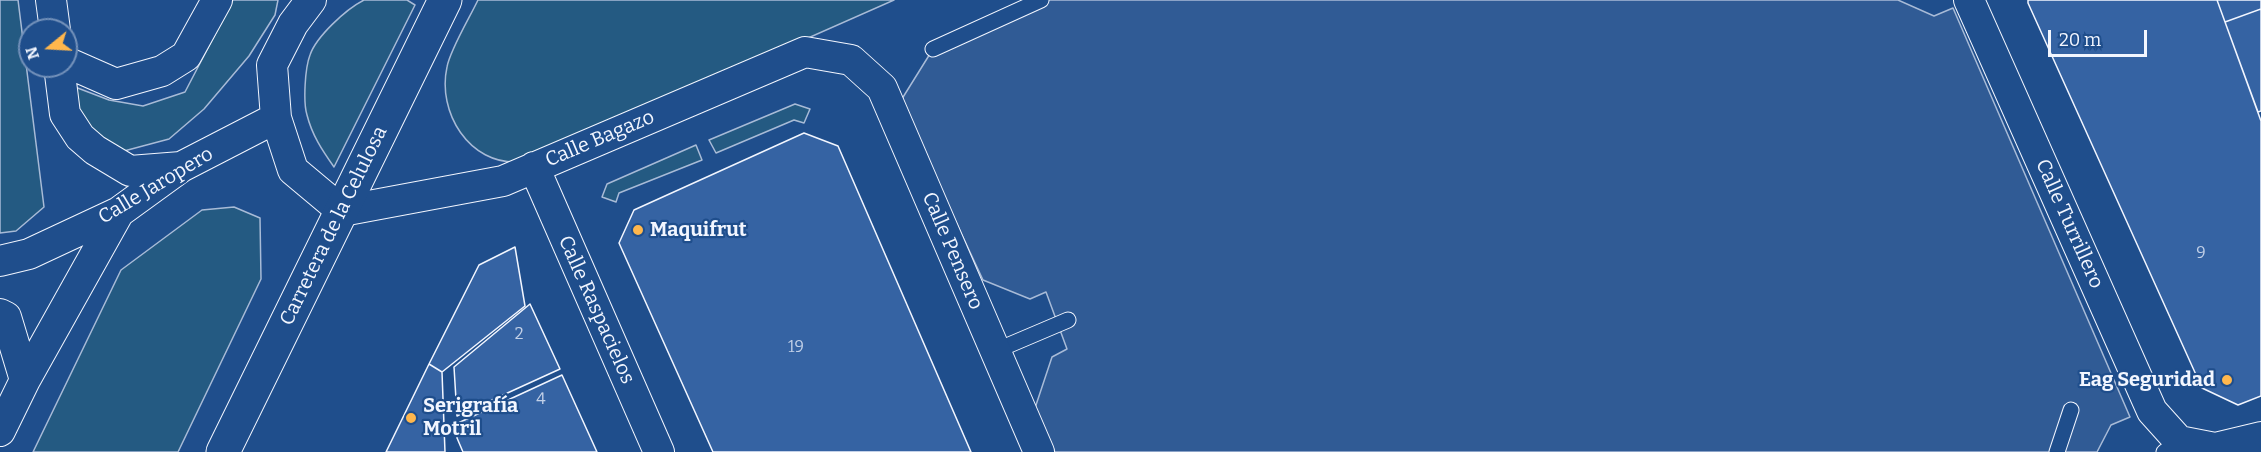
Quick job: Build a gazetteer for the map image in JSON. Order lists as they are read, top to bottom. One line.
{"streets":{"highway":["Carretera de la Celulosa"],"street":["Calle Bagazo","Calle Jaropero","Calle Turrillero","Calle Pensero","Calle Raspacielos"]},"crossings":[["Calle Bagazo","Carretera de la Celulosa"],["Calle Bagazo","Calle Pensero"],["Calle Bagazo","Calle Raspacielos"]],"places":["Maquifrut","Eag Seguridad","Serigrafía Motril"],"house_numbers":["9","2","19","4"],"scale_bar":"20 m","north":"left"}
